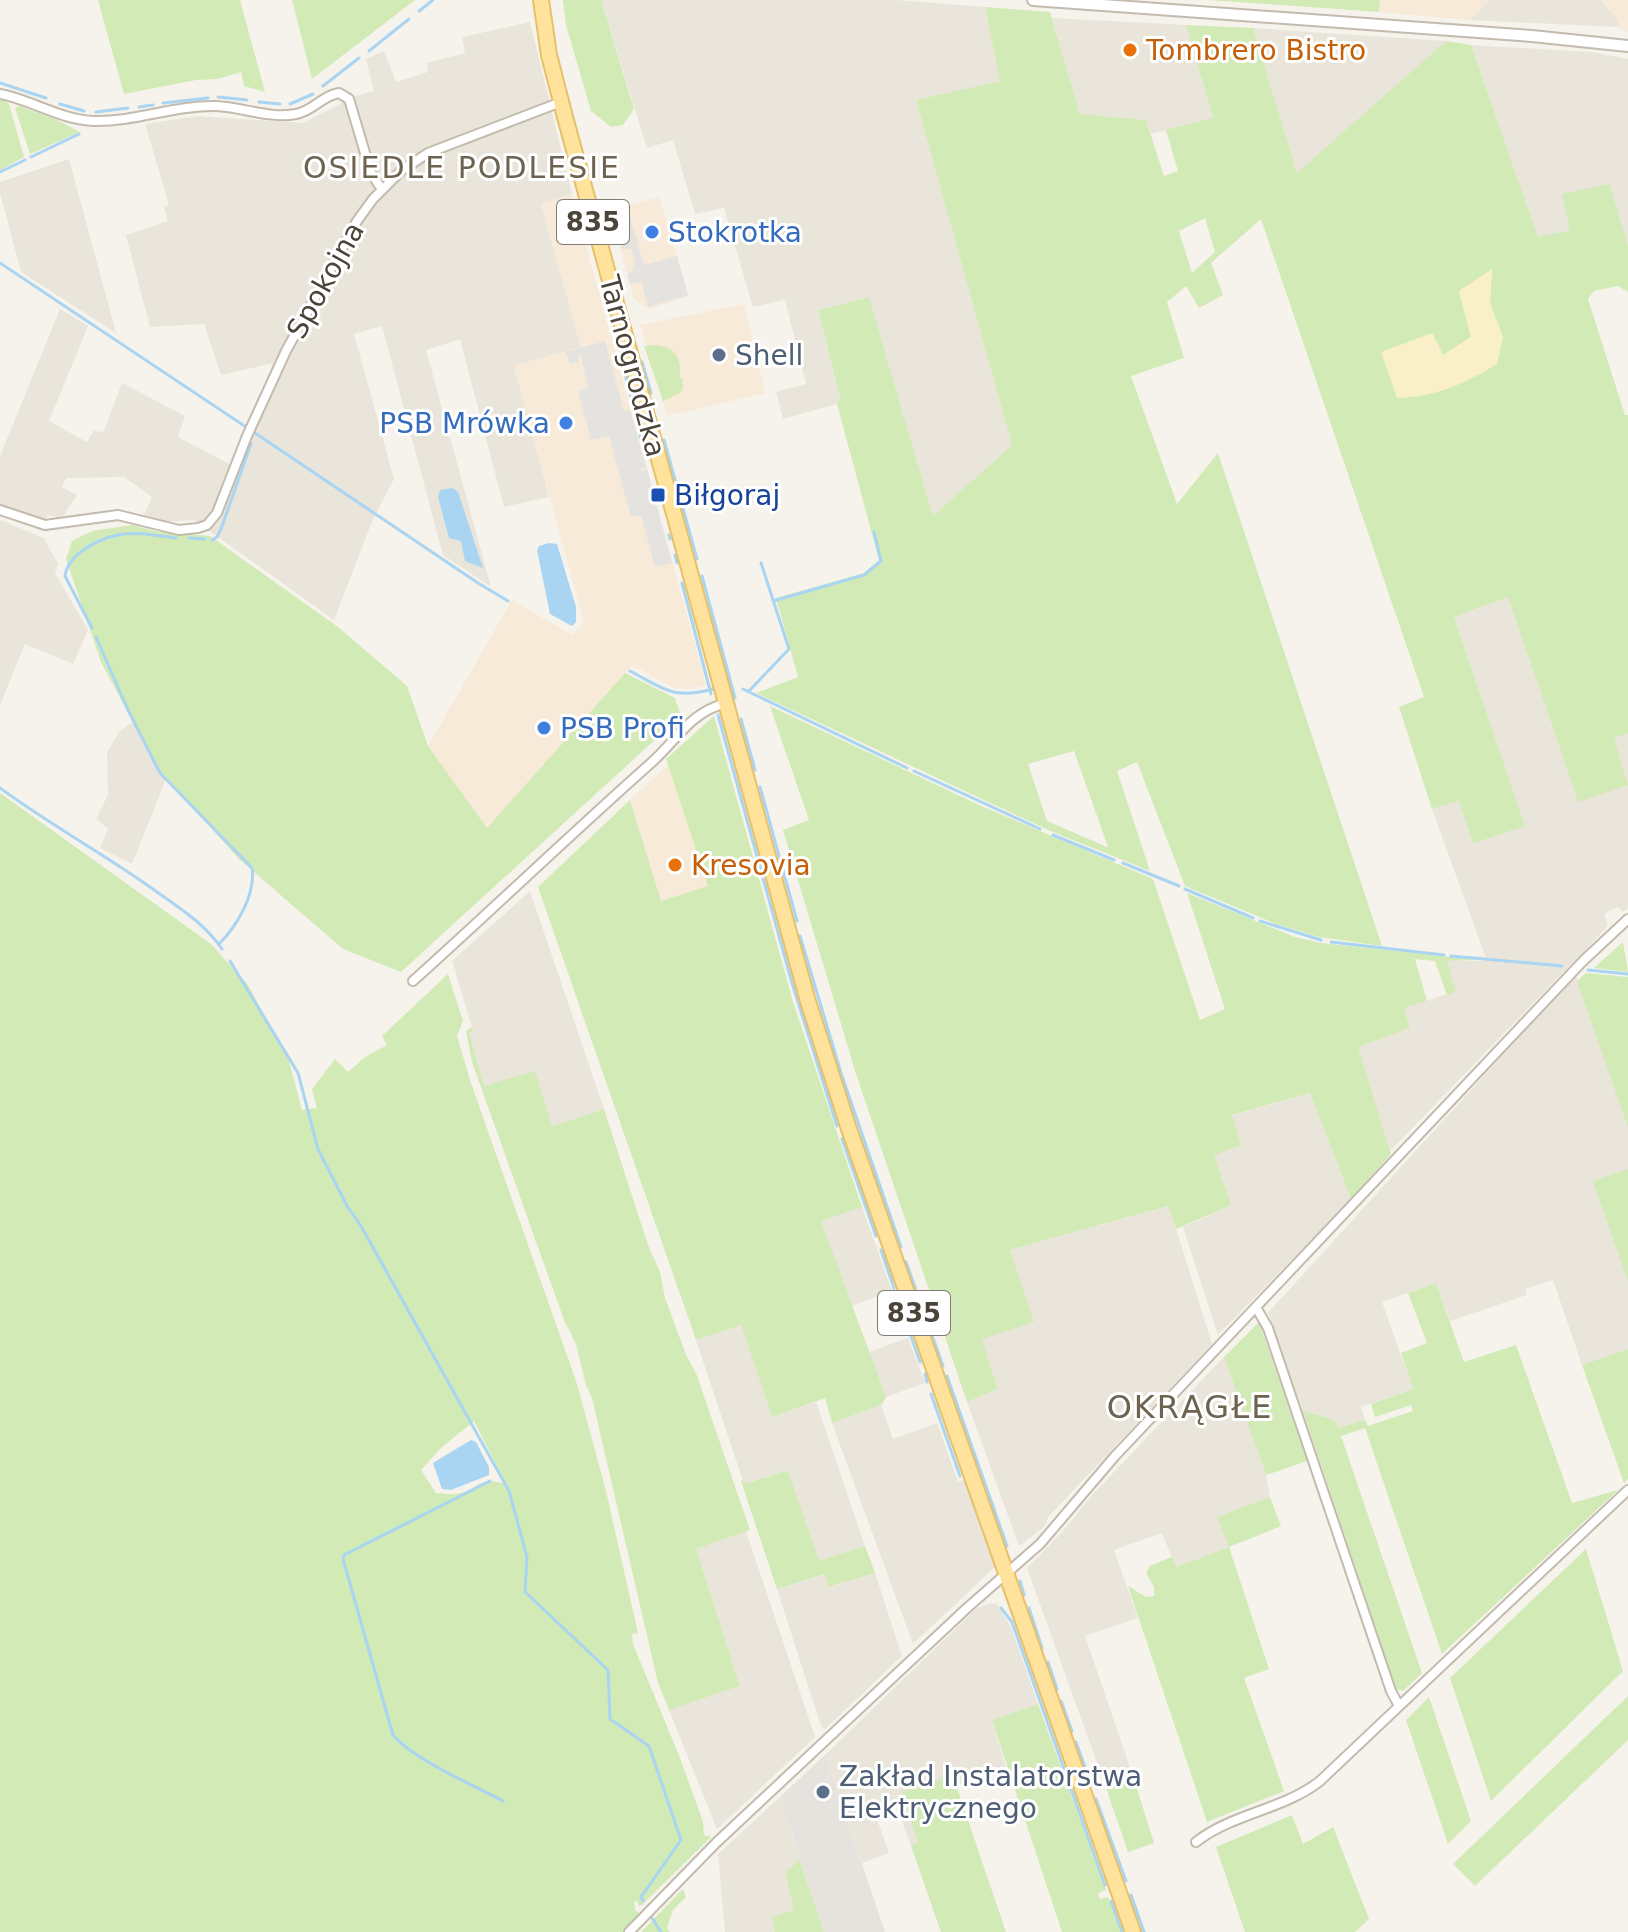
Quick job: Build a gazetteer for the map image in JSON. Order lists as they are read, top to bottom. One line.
{"streets":{"main road":["835","Tarnogrodzka"],"street":["Spokojna"]},"crossings":[["835","Tarnogrodzka"],["Spokojna","Tarnogrodzka"]],"districts":["OSIEDLE PODLESIE","OKRĄGŁE"],"places":{"other":["Tombrero Bistro","Stokrotka","Shell","PSB Mrówka","PSB Profi","Kresovia","Zakład Instalatorstwa Elektrycznego"],"transit":["Biłgoraj"]}}
